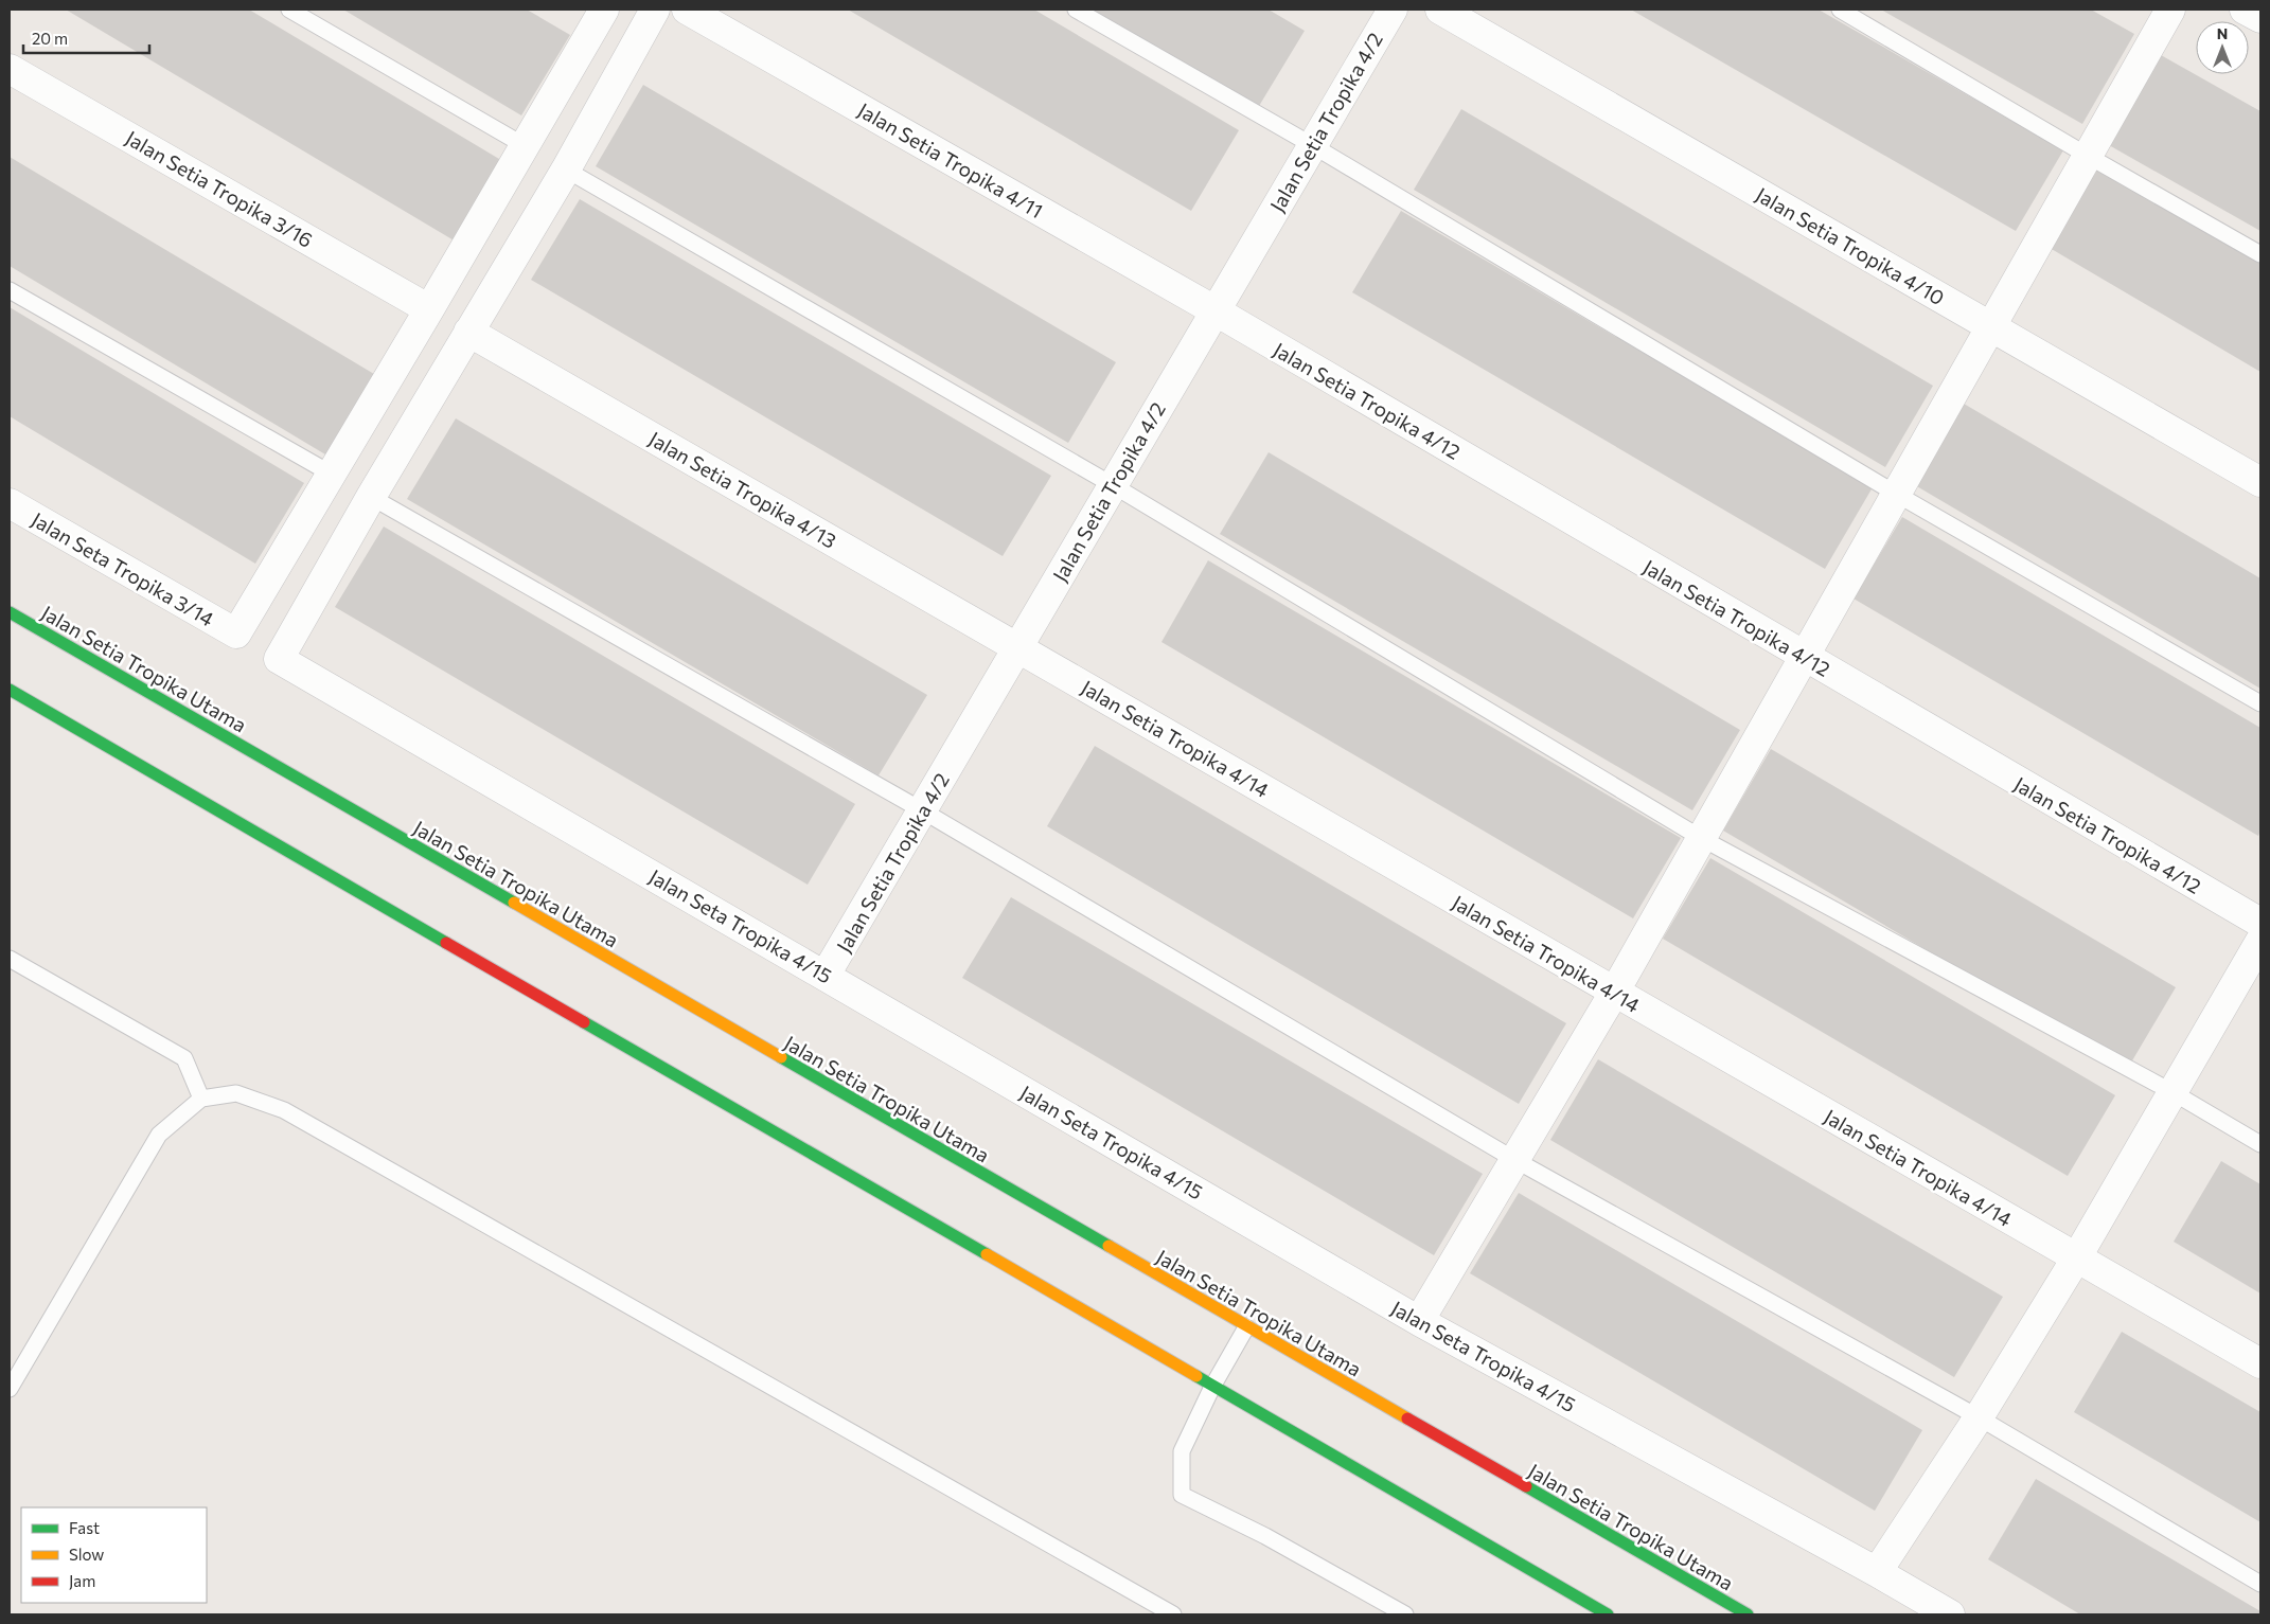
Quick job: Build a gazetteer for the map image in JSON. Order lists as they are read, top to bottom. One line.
{"streets":{"main road":["Jalan Setia Tropika Utama"],"street":["Jalan Setia Tropika 4/2","Jalan Setia Tropika 4/11","Jalan Setia Tropika 3/16","Jalan Setia Tropika 4/10","Jalan Setia Tropika 4/12","Jalan Setia Tropika 4/13","Jalan Seta Tropika 3/14","Jalan Setia Tropika 4/14","Jalan Seta Tropika 4/15"]},"crossings":[["Jalan Setia Tropika 4/2","Jalan Setia Tropika 4/11"],["Jalan Setia Tropika 4/2","Jalan Setia Tropika 4/12"],["Jalan Setia Tropika 4/2","Jalan Setia Tropika 4/13"],["Jalan Setia Tropika 4/2","Jalan Setia Tropika 4/14"],["Jalan Setia Tropika 4/2","Jalan Seta Tropika 4/15"],["Jalan Setia Tropika 4/11","Jalan Setia Tropika 4/12"],["Jalan Setia Tropika 4/13","Jalan Setia Tropika 4/14"]],"legend":["Fast","Slow","Jam"],"scale_bar":"20 m","north":"top"}
